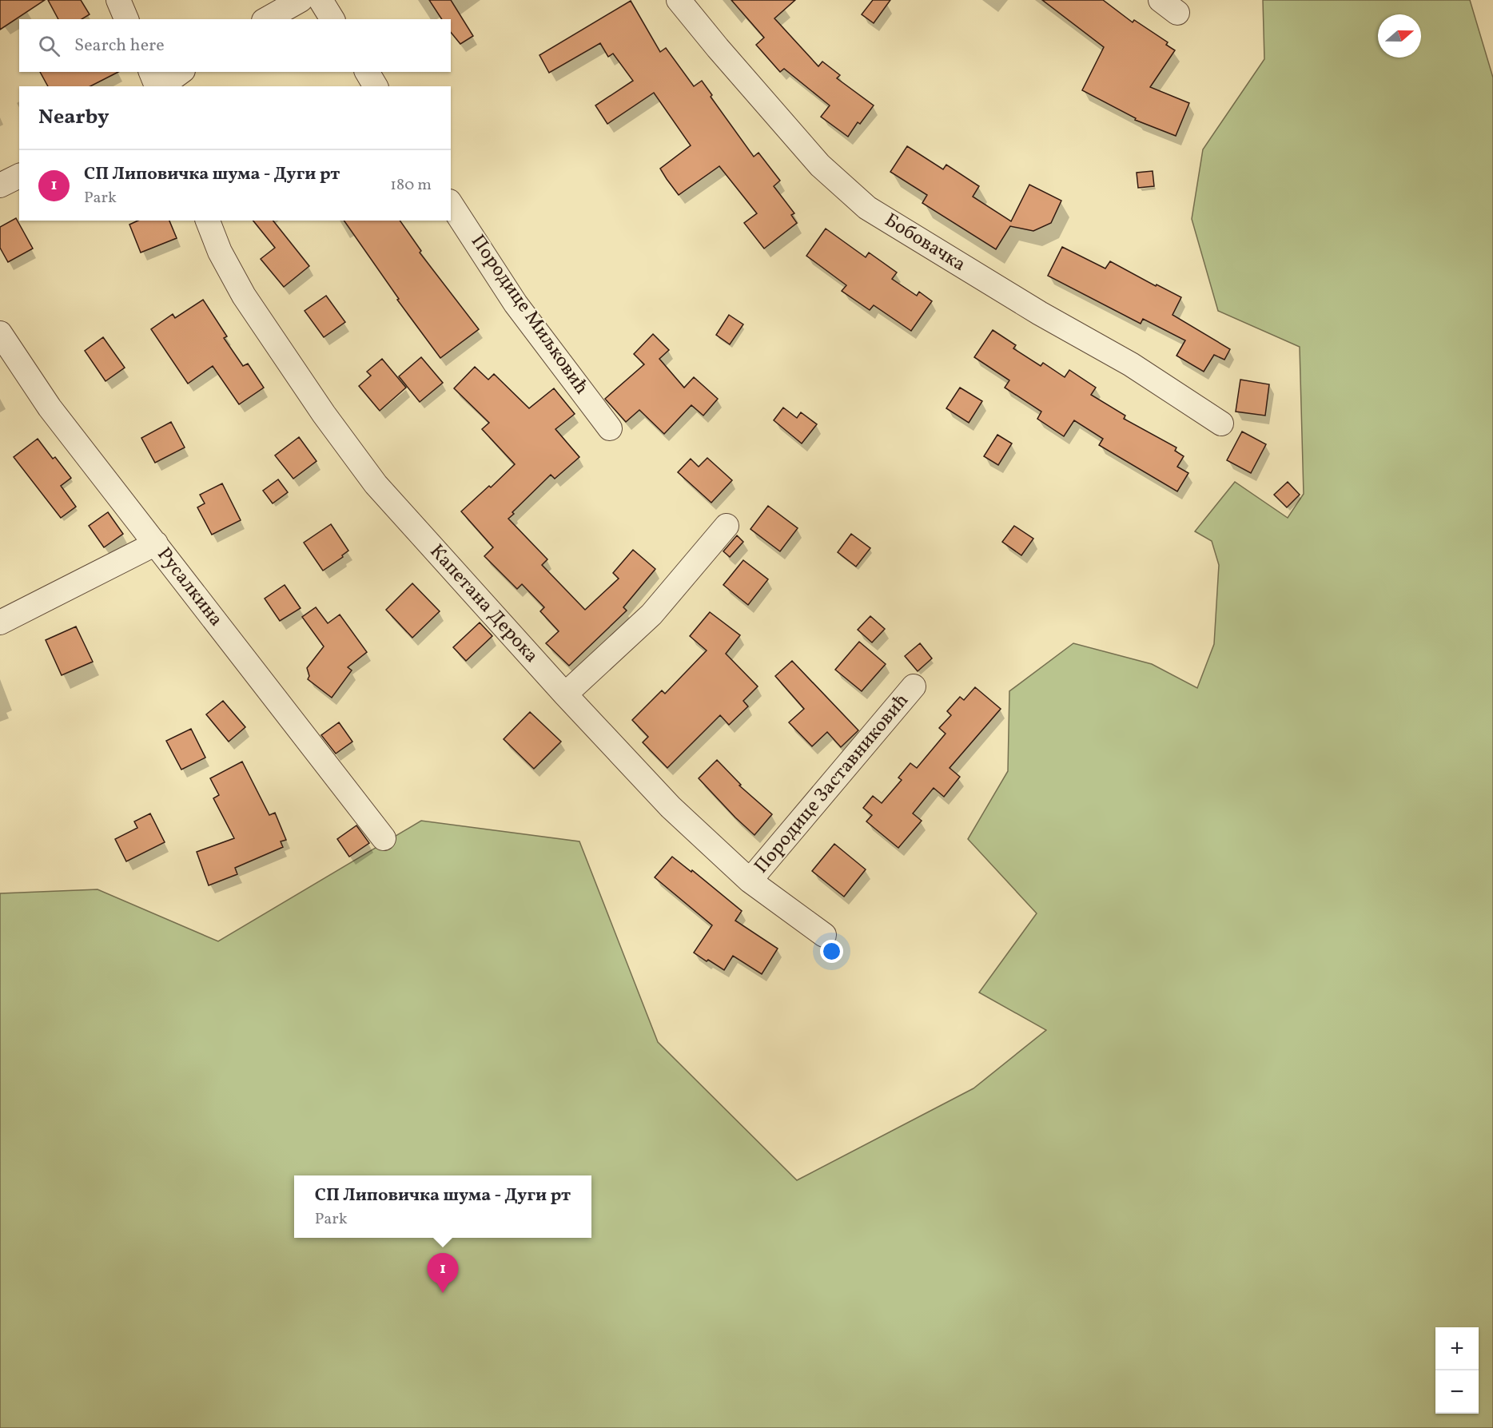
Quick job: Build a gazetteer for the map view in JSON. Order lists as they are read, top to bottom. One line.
{"streets":{"street":["Бобовачка","Породице Миљковић","Русалкина","Капетана Дерока","Породице Заставниковић"]},"crossings":[["Капетана Дерока","Породице Заставниковић"]],"north":"right","page":{"search":"Search here","heading":"Nearby","list":[{"mark":"1","name":"СП Липовичка шума - Дуги рт","note":"Park","value":"180 m"}],"popup":["СП Липовичка шума - Дуги рт","Park"],"pins":"1","map_buttons":["+","−"]}}
